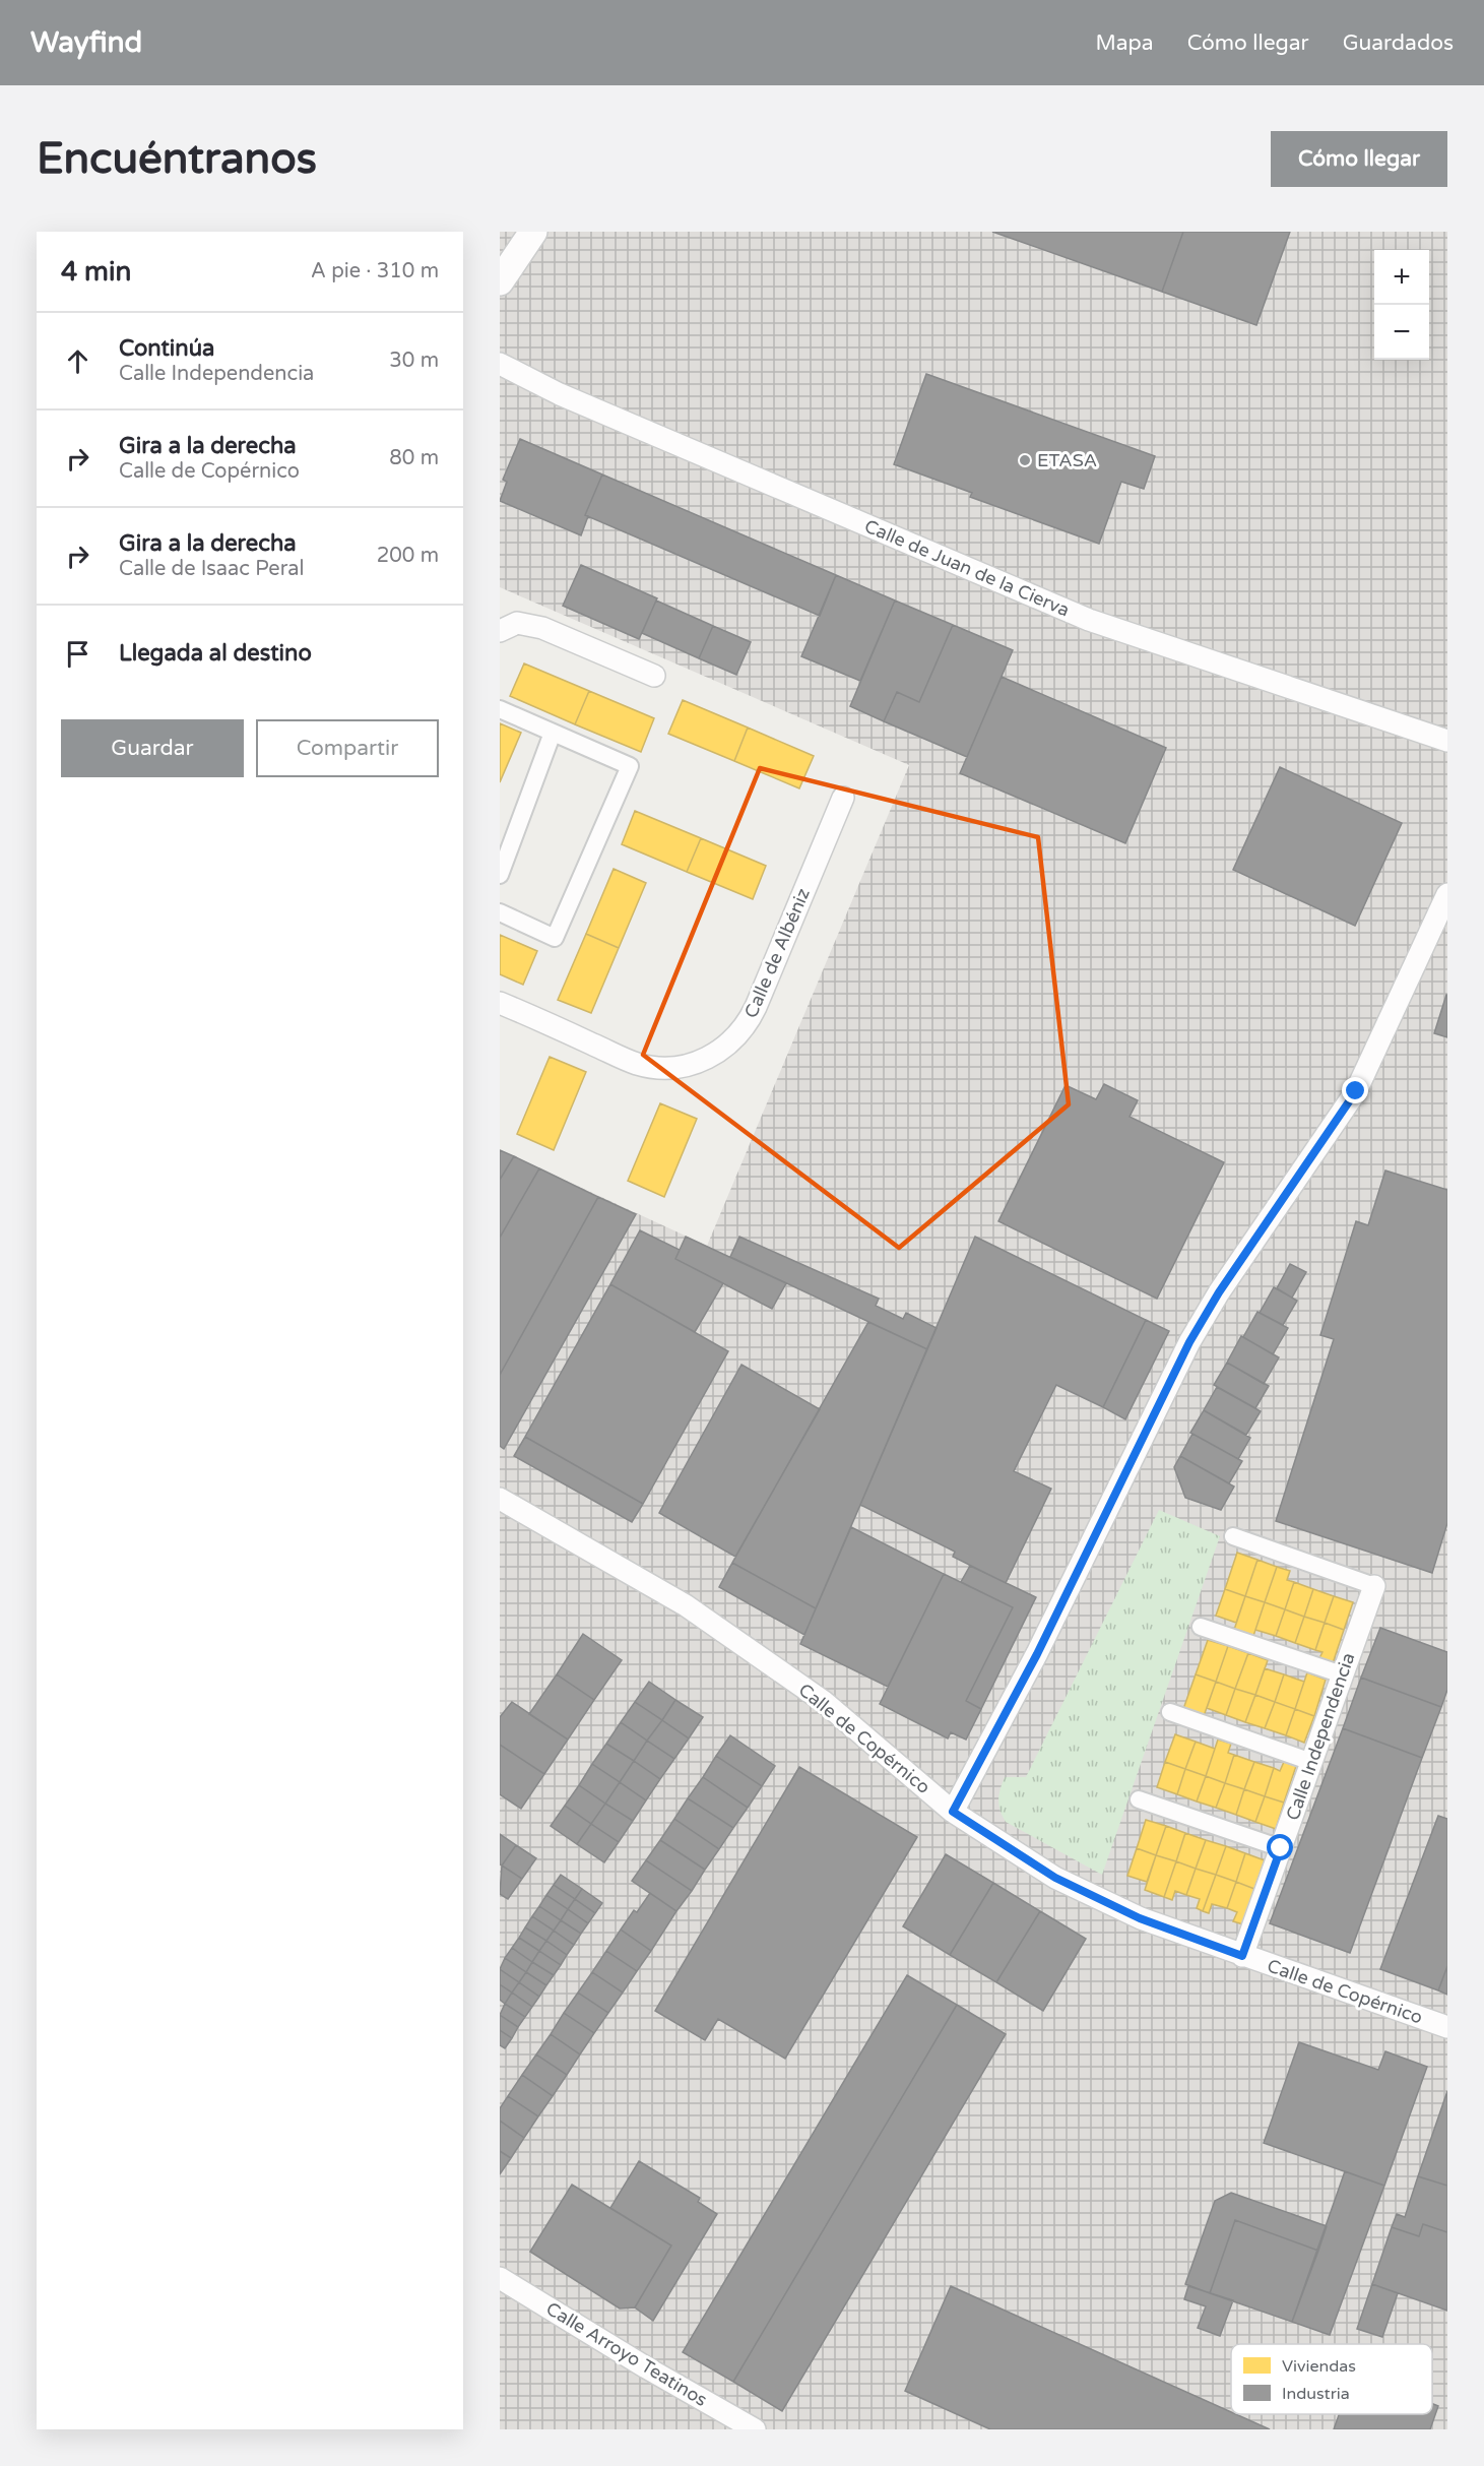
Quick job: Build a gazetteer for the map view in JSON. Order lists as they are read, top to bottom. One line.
{"streets":{"street":["Calle de Juan de la Cierva","Calle de Albéniz","Calle Independencia","Calle de Copérnico","Calle Arroyo Teatinos"]},"crossings":[["Calle Independencia","Calle de Copérnico"]],"places":["ETASA"],"legend":["Viviendas","Industria"],"page":{"header":"Wayfind","nav":["Mapa","Cómo llegar","Guardados"],"buttons":["Cómo llegar",["Guardar","Compartir"]],"title":"Encuéntranos","heading":["4 min","A pie · 310 m"],"map_buttons":["+","−"],"list":[["Continúa","Calle Independencia","30 m"],["Gira a la derecha","Calle de Copérnico","80 m"],["Gira a la derecha","Calle de Isaac Peral","200 m"],"Llegada al destino"]}}
